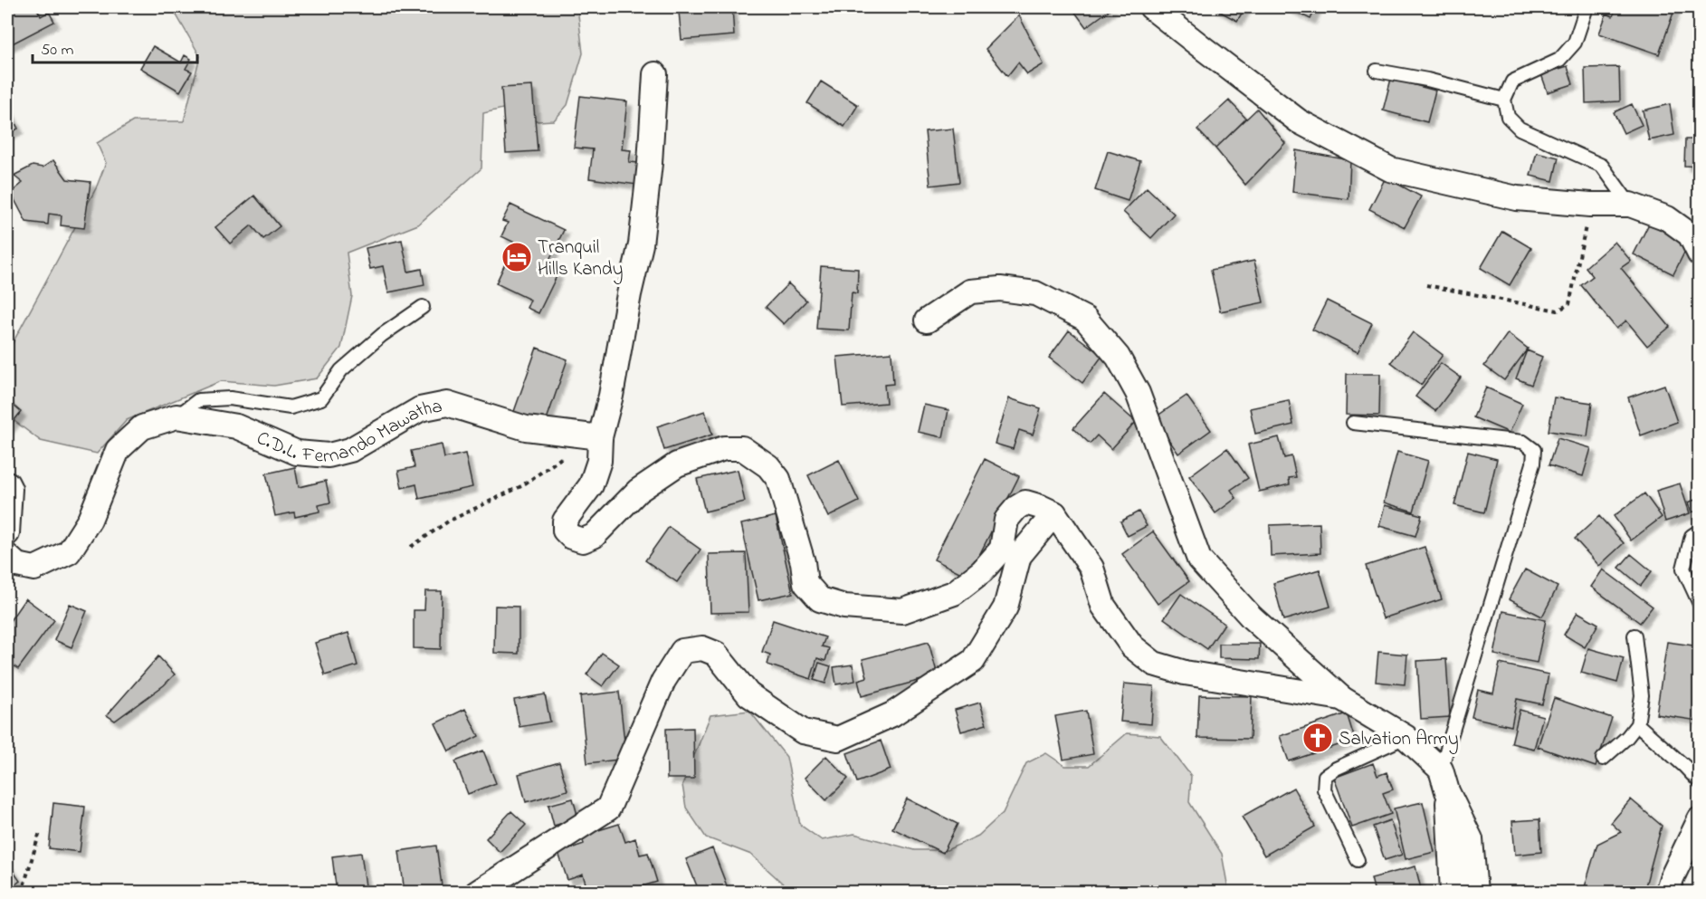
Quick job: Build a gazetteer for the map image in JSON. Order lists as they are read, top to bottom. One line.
{"streets":{"street":["C.D.L. Fernando Mawatha"]},"places":{"hotel":["Tranquil Hills Kandy"],"church":["Salvation Army"]},"scale_bar":"50 m"}
